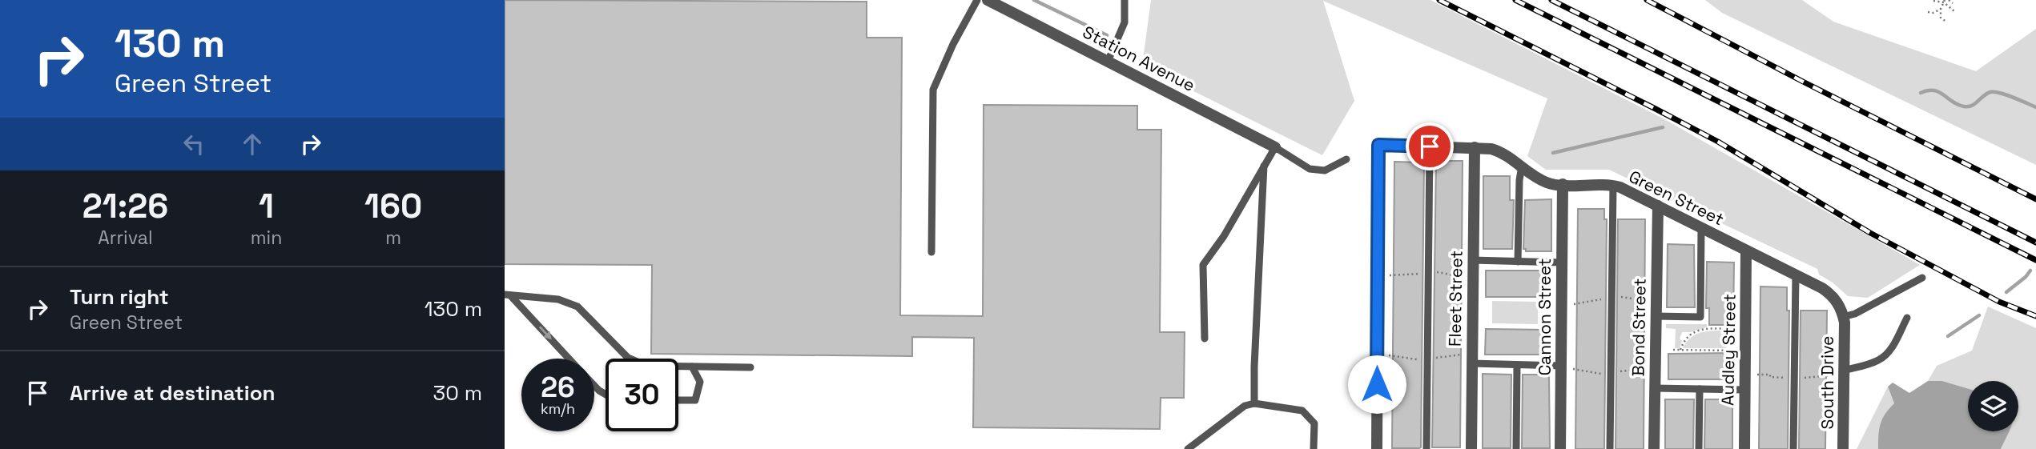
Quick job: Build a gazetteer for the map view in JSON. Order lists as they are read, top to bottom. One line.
{"streets":{"street":["Station Avenue","Green Street","Fleet Street","Cannon Street","Bond Street","Audley Street","South Drive"]},"crossings":[["Green Street","Fleet Street"],["Green Street","Cannon Street"],["Green Street","Bond Street"],["Green Street","Audley Street"],["Green Street","South Drive"]],"page":{"turn":["130 m","Green Street"],"eta":["21:26","Arrival","1","min","160","m"],"list":[{"name":"Turn right","note":"Green Street","value":"130 m"},{"name":"Arrive at destination","value":"30 m"}],"speed":"26 km/h","limit":"30"}}
